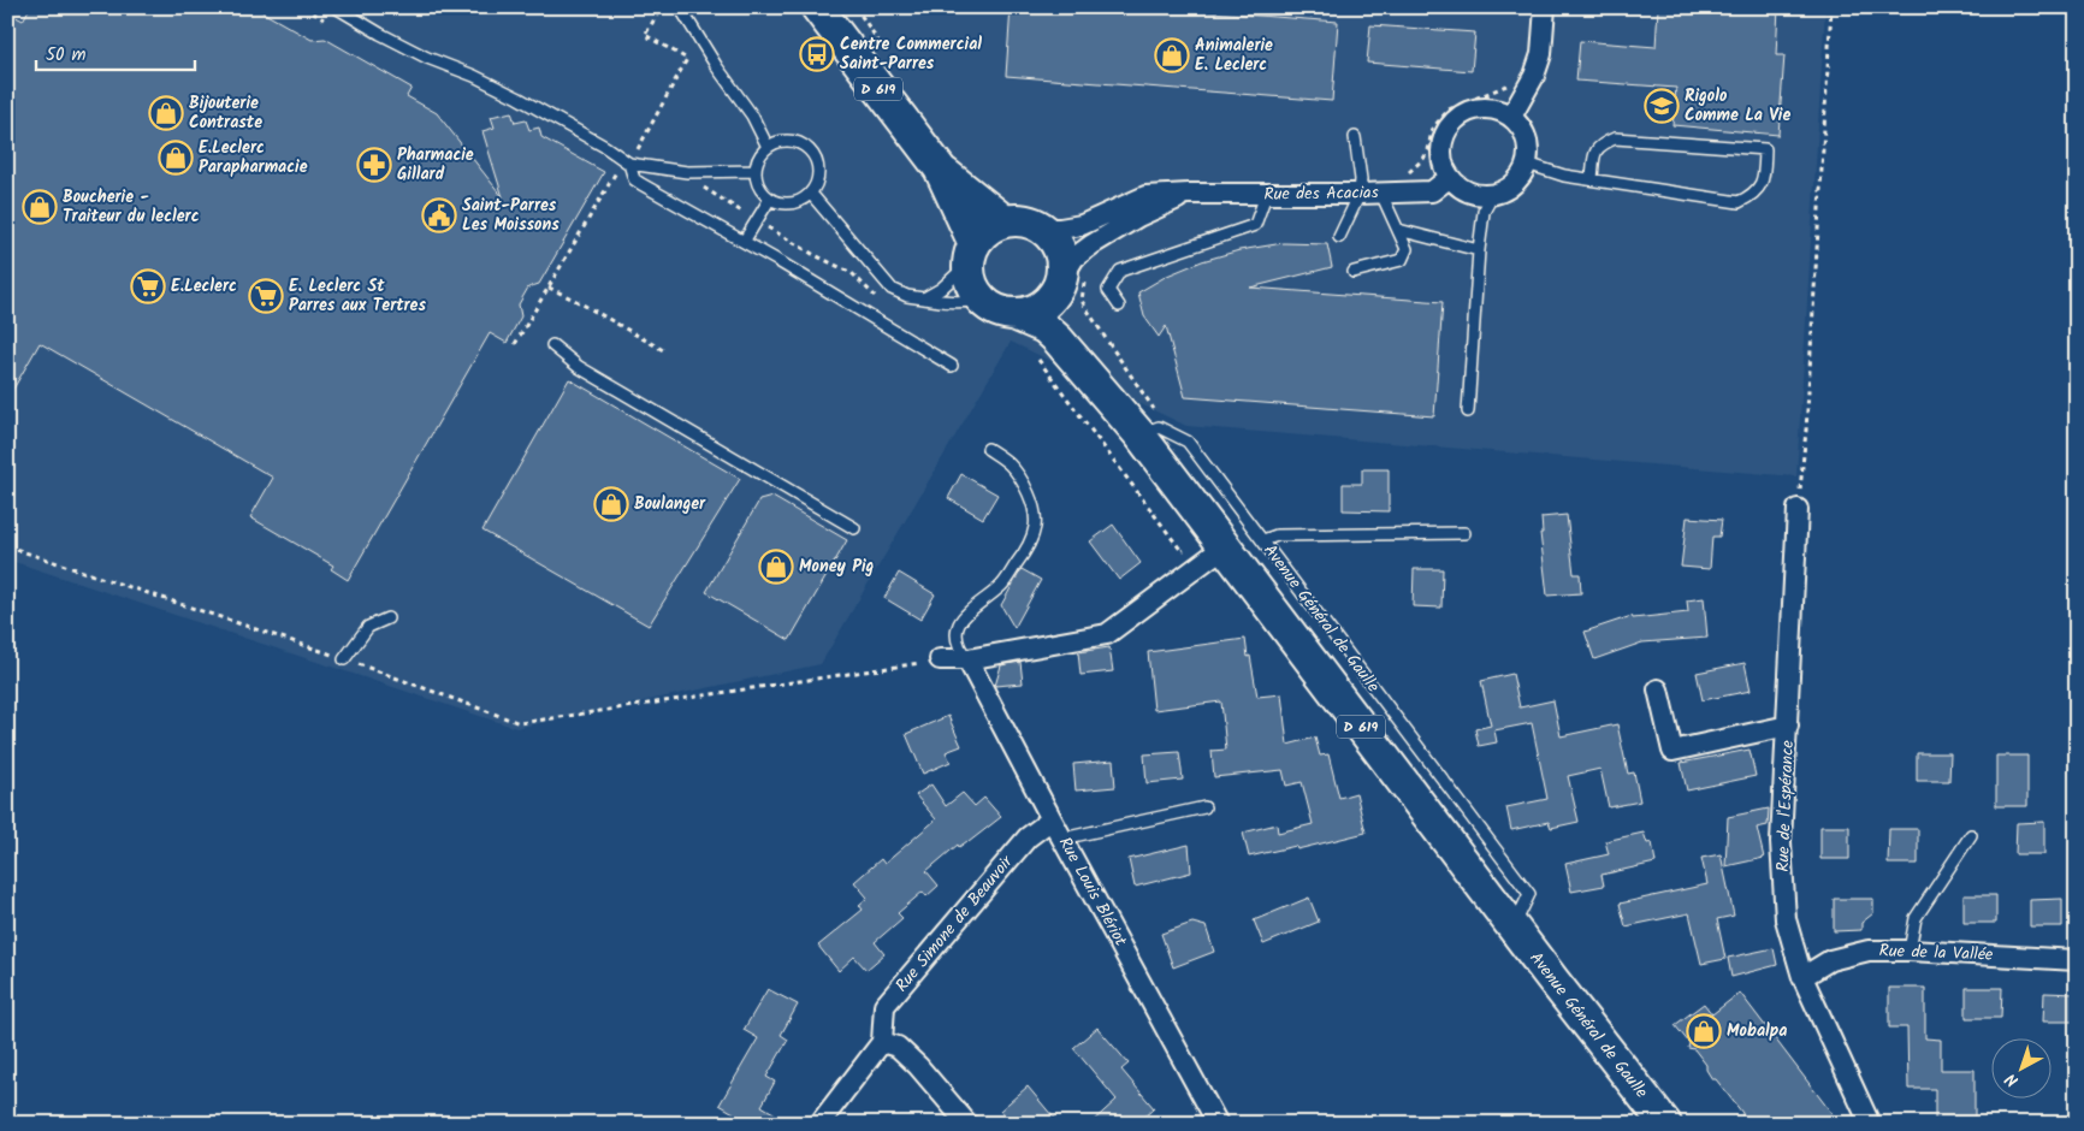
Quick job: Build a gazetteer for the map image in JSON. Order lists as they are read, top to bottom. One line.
{"streets":{"main road":["D 619","Avenue Général de Gaulle"],"street":["Rue des Acacias","Rue de l'Espérance","Rue Louis Blériot","Rue Simone de Beauvoir","Rue de la Vallée"]},"crossings":[["D 619","Rue des Acacias"],["D 619","Avenue Général de Gaulle"],["Rue des Acacias","Avenue Général de Gaulle"],["Rue de l'Espérance","Rue de la Vallée"],["Rue Louis Blériot","Rue Simone de Beauvoir"]],"places":{"bus stop":["Centre Commercial Saint-Parres"],"shop":["Animalerie E. Leclerc","Bijouterie Contraste","E.Leclerc Parapharmacie","Boucherie - Traiteur du leclerc","Boulanger","Money Pig","Mobalpa"],"school or university":["Rigolo Comme La Vie"],"pharmacy":["Pharmacie Gillard"],"public building":["Saint-Parres Les Moissons"],"supermarket":["E.Leclerc","E. Leclerc St Parres aux Tertres"]},"scale_bar":"50 m","north":"bottom left"}
